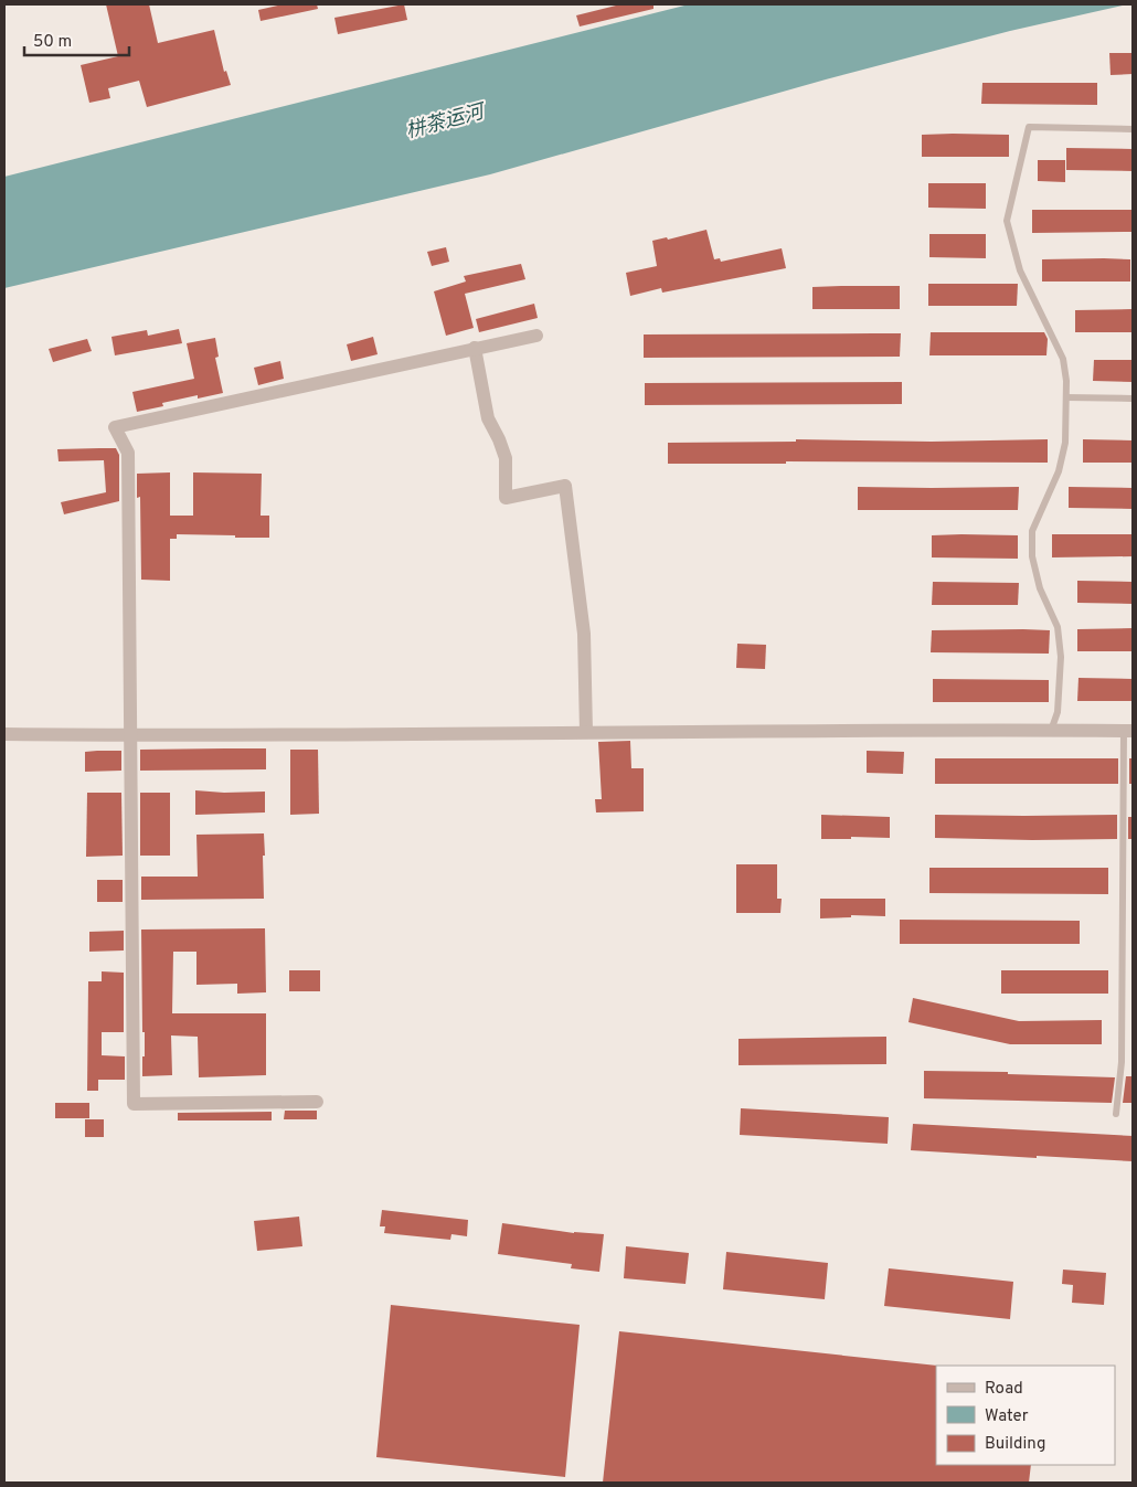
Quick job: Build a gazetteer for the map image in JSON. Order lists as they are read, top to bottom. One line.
{"water":["栟茶运河"],"legend":["Road","Water","Building"],"scale_bar":"50 m"}
